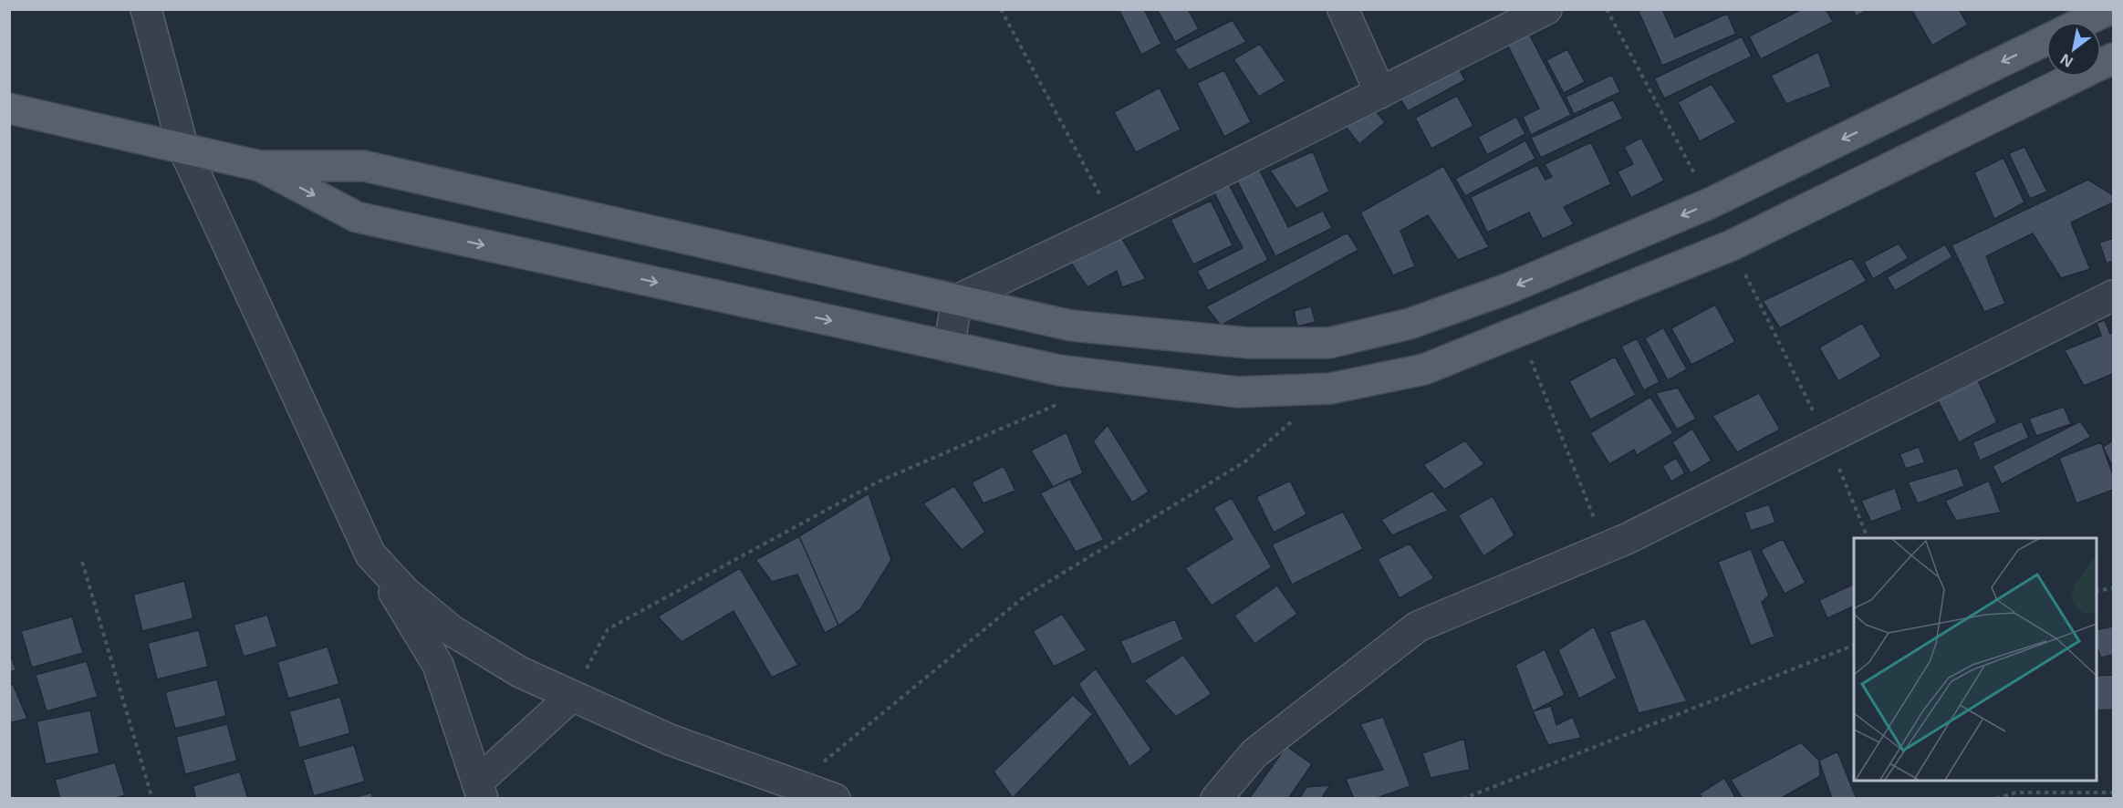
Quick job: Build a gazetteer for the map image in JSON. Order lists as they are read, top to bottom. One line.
{"north":"bottom left"}
